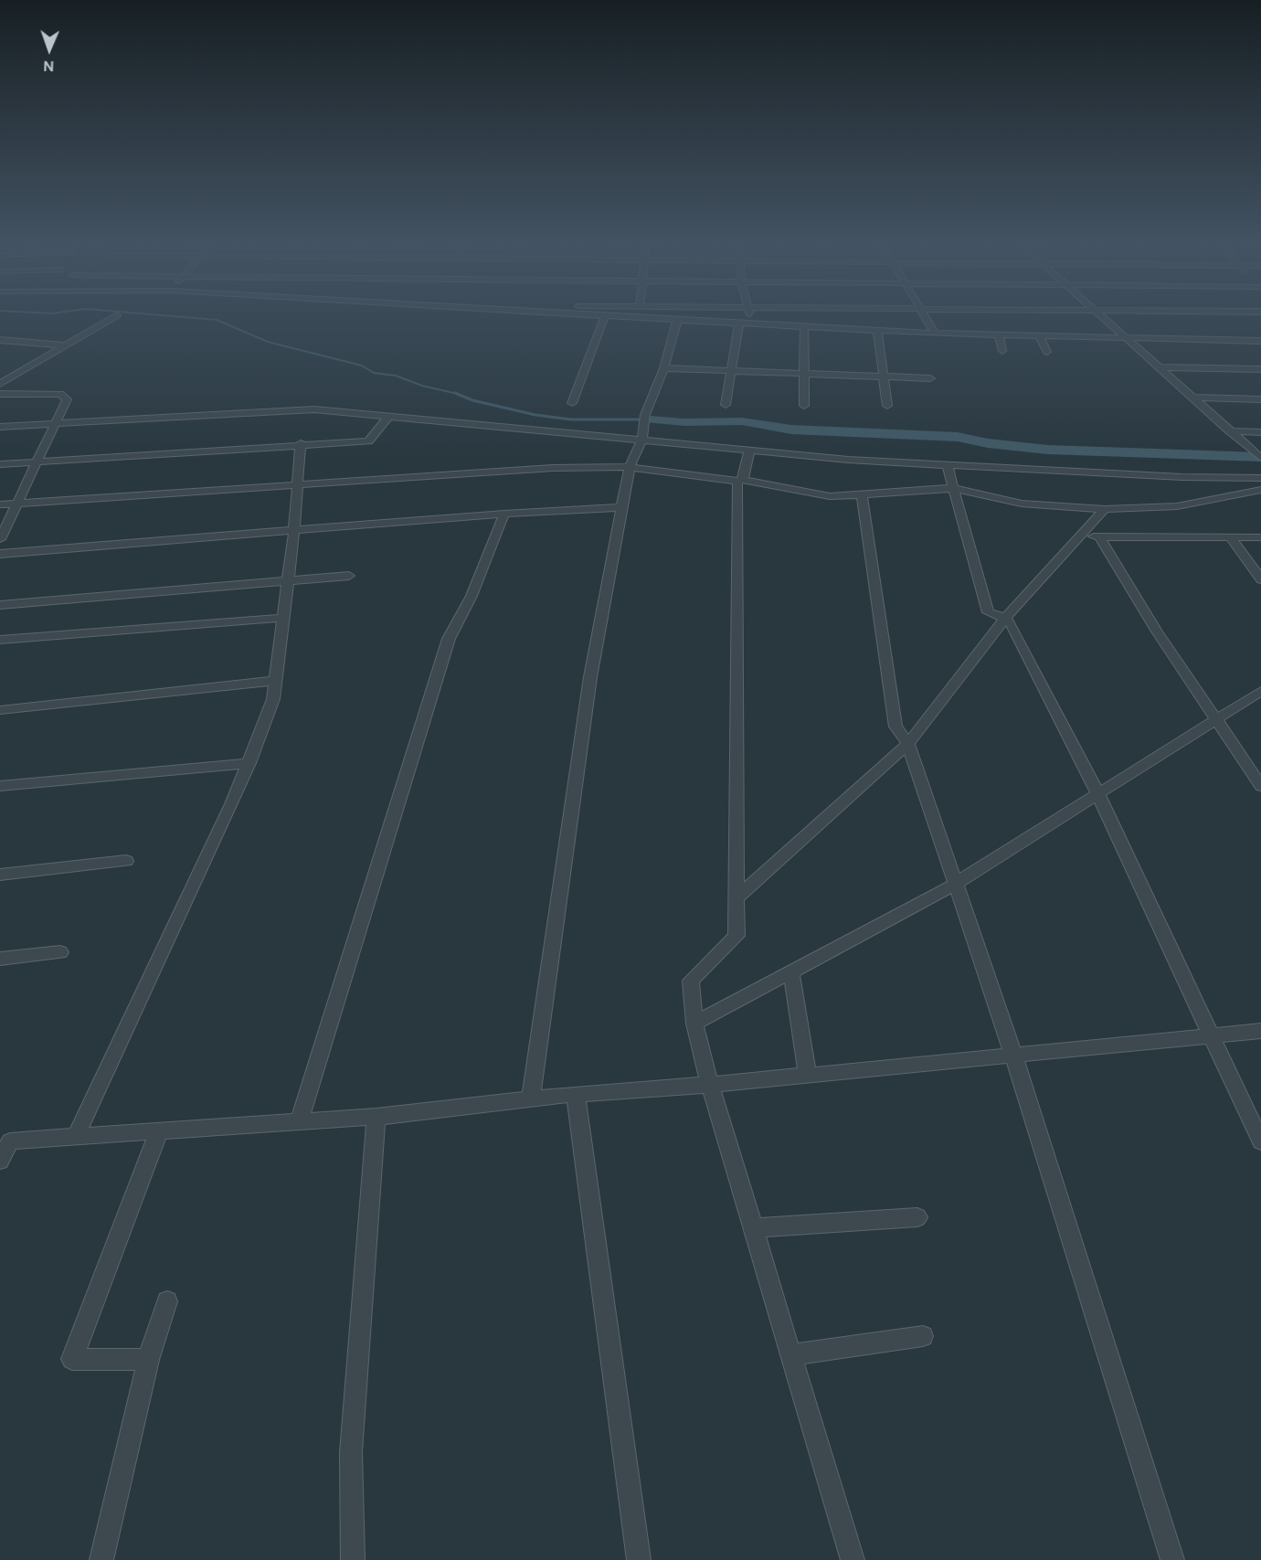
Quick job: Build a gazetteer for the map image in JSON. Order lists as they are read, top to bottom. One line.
{"north":"bottom"}
